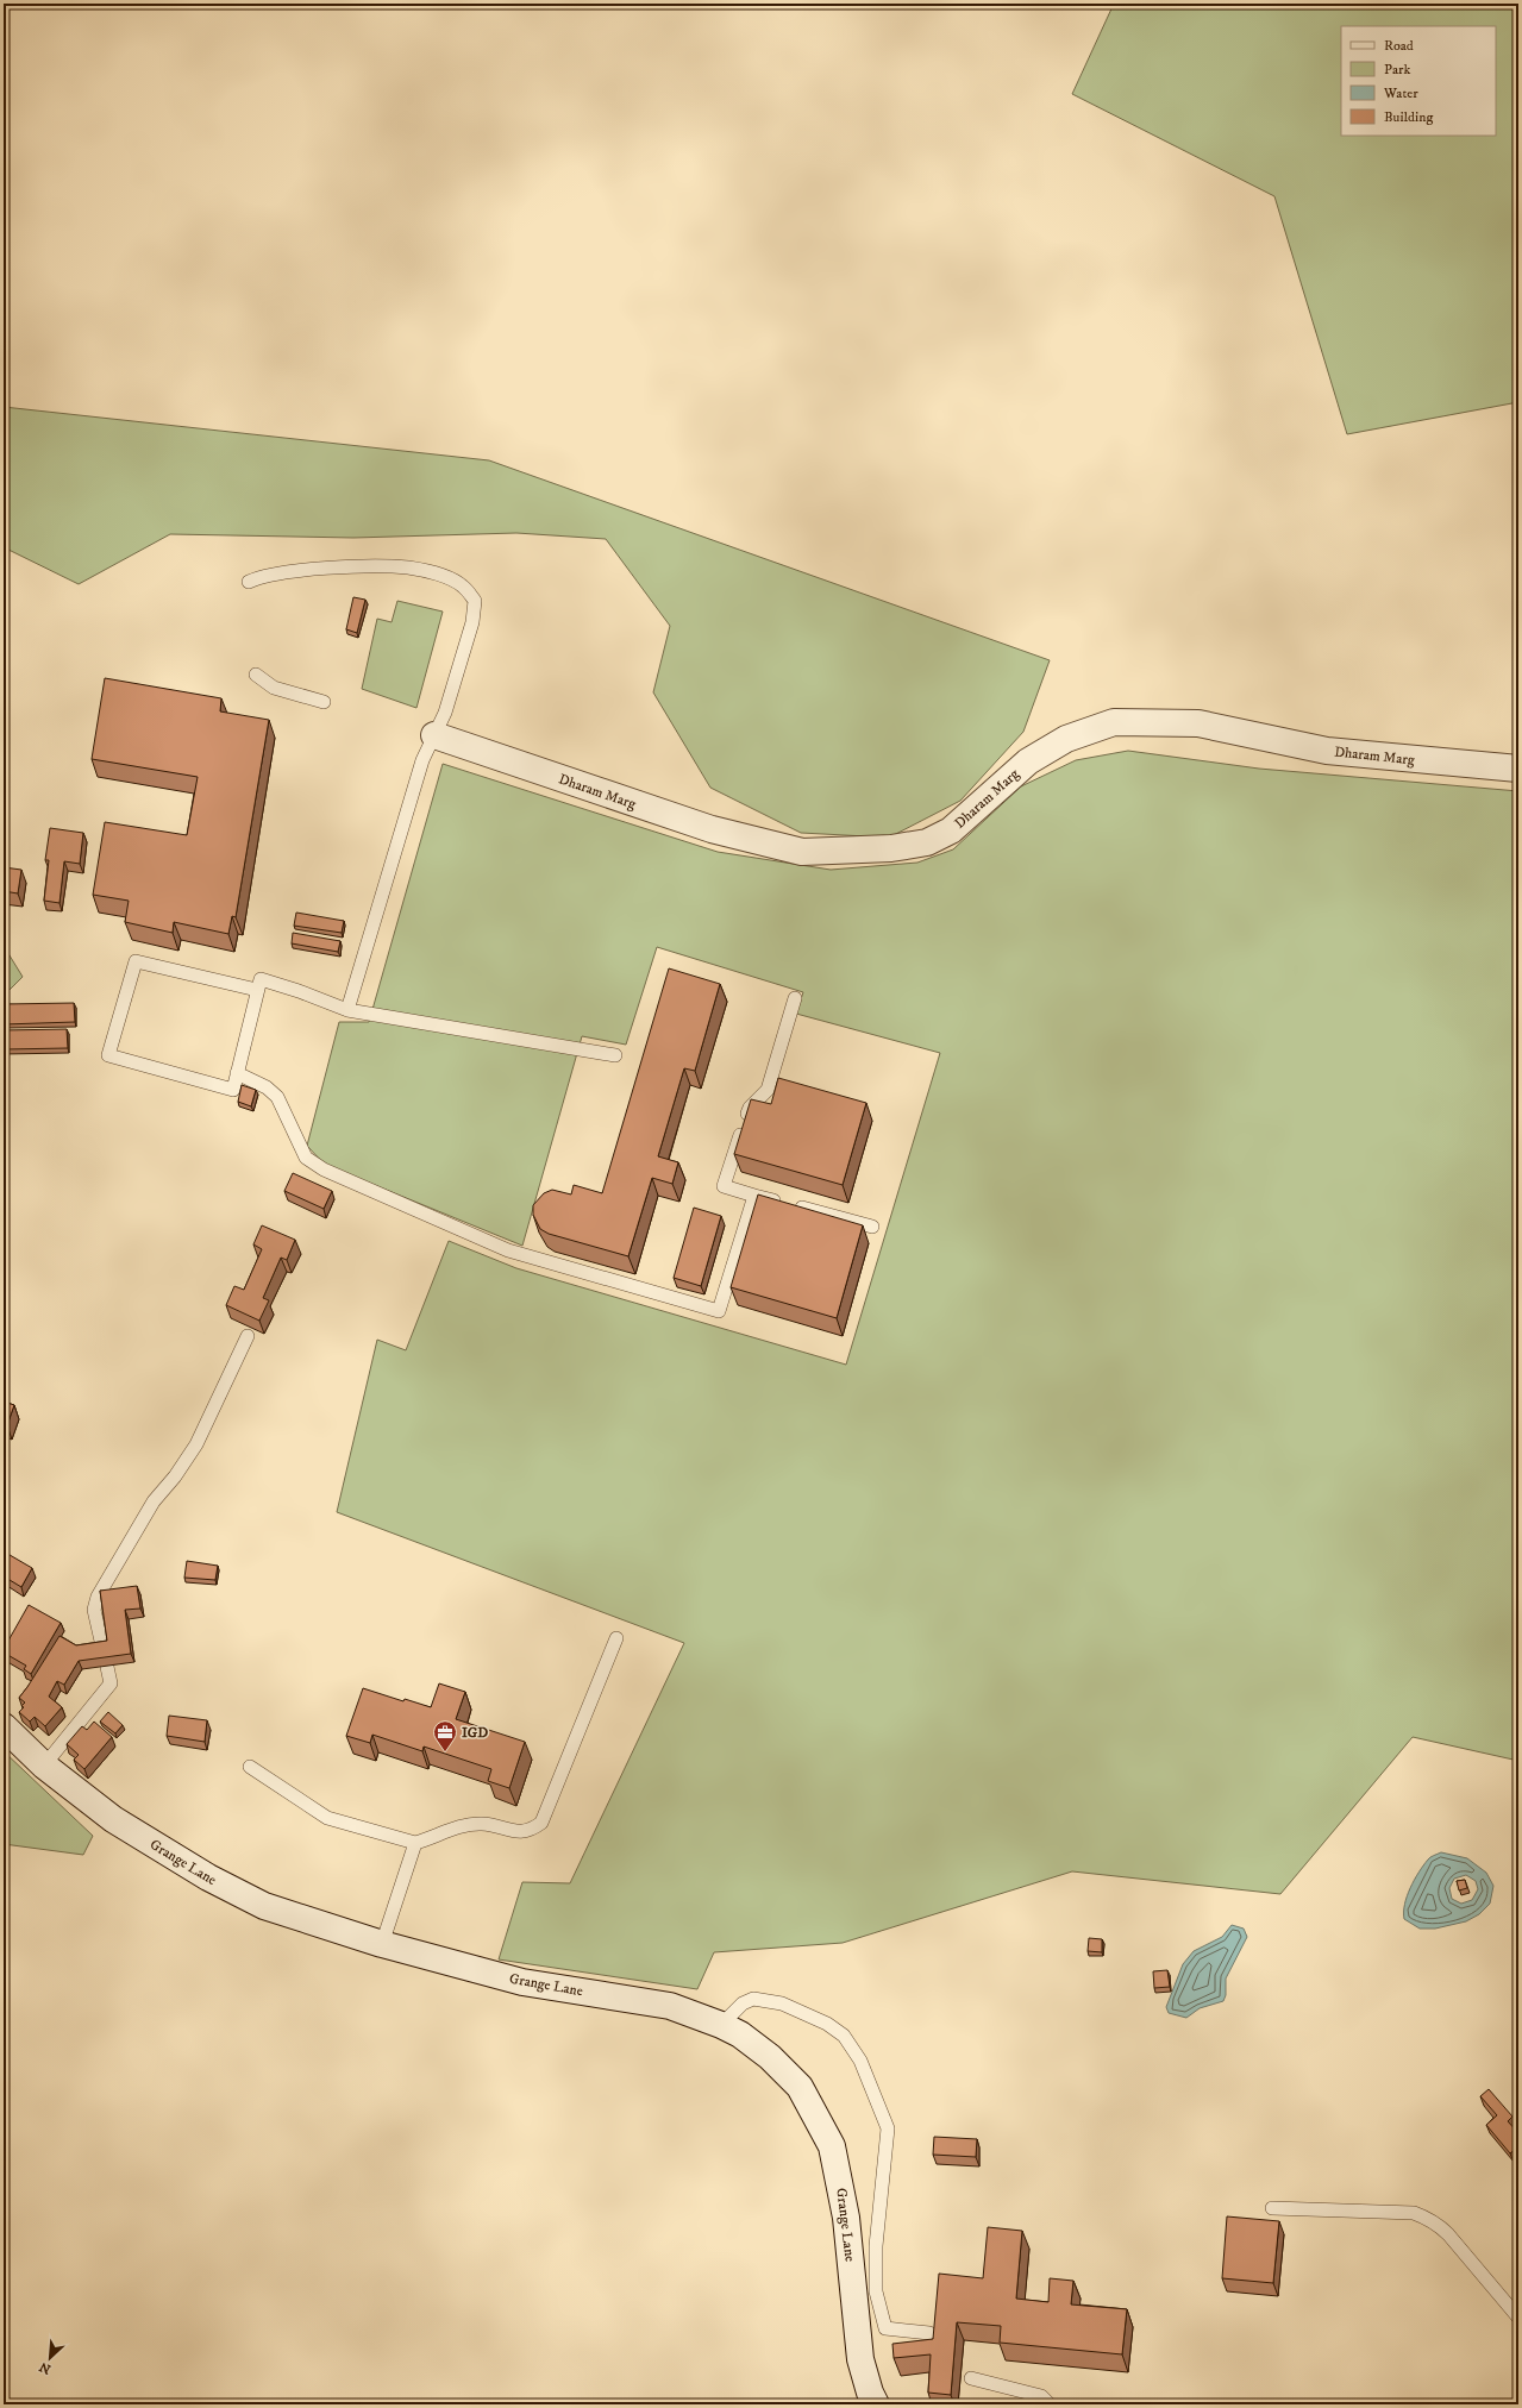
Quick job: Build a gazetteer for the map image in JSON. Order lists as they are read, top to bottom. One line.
{"streets":{"street":["Dharam Marg","Grange Lane"]},"places":{"office":["IGD"]},"legend":["Road","Park","Water","Building"],"north":"bottom left"}
